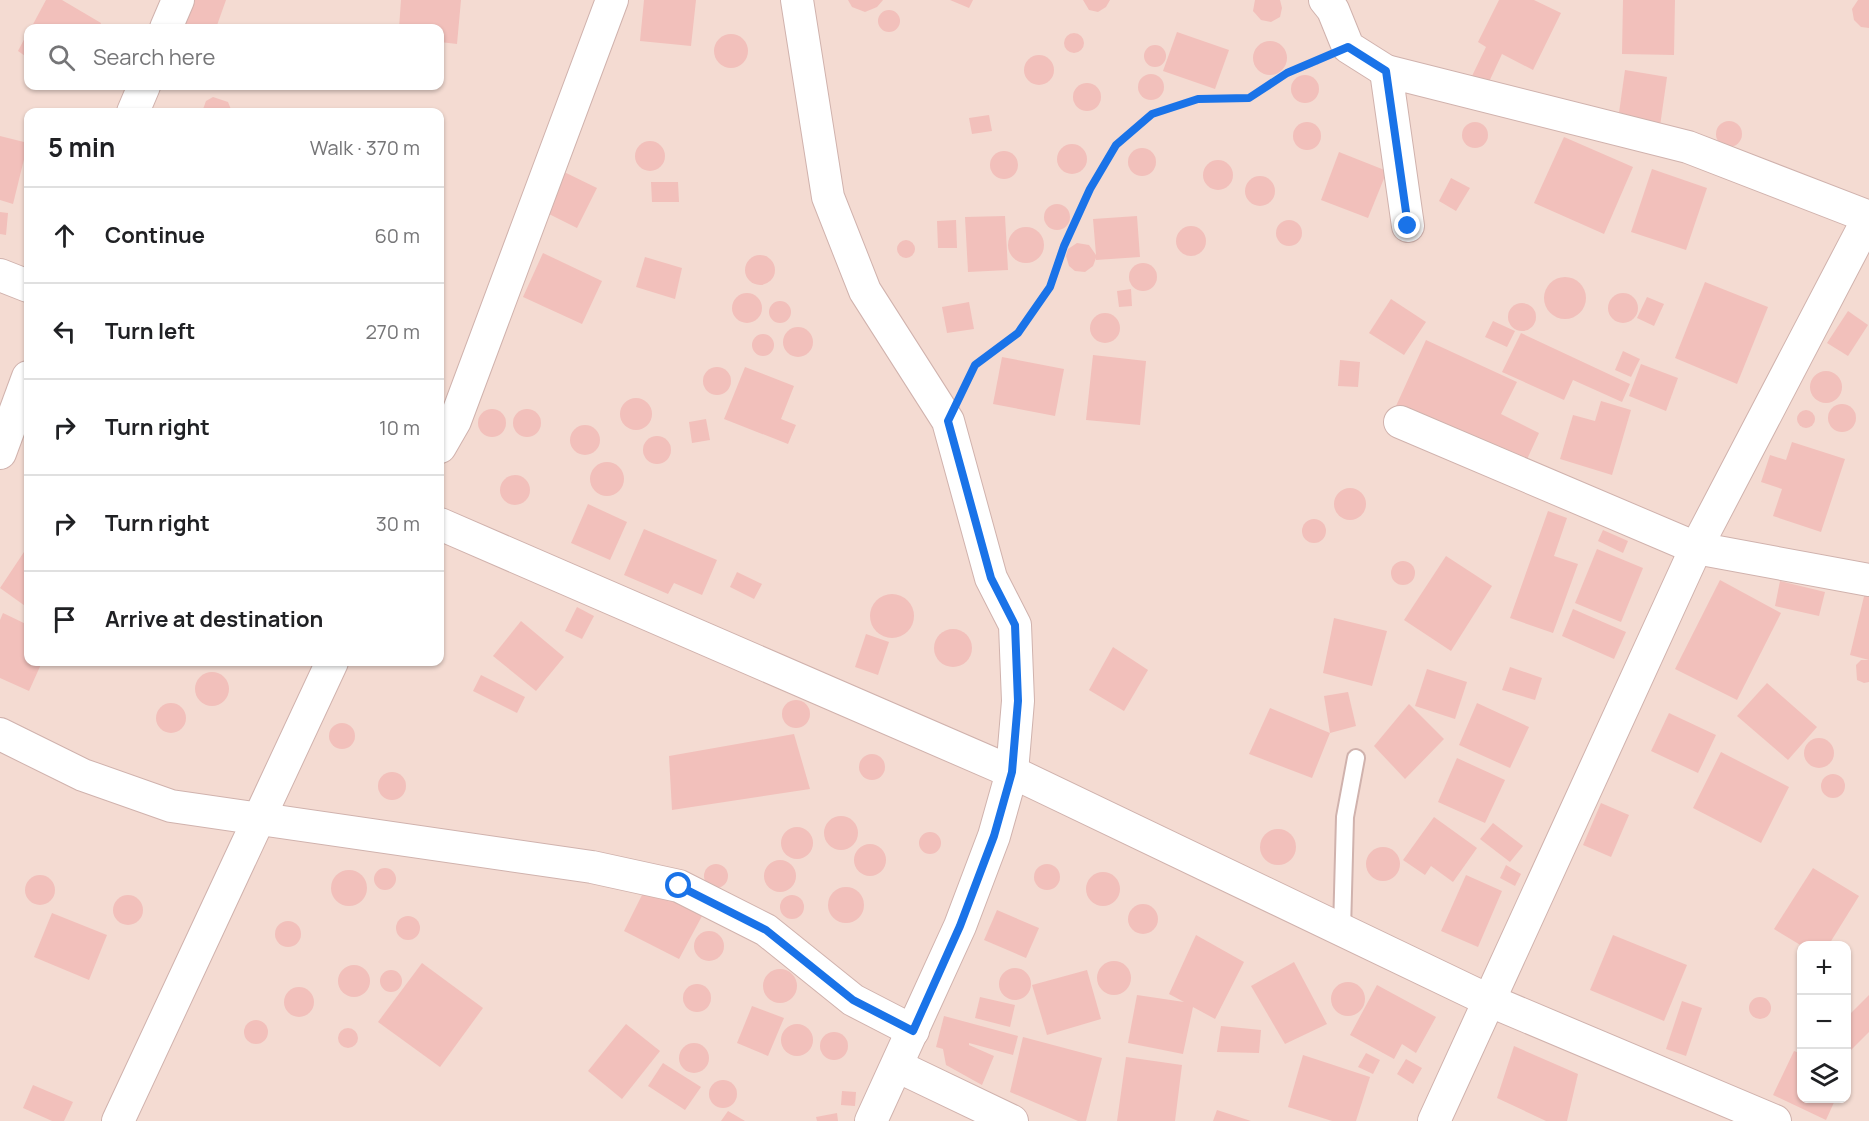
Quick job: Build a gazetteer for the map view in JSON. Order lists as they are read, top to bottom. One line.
{"page":{"search":"Search here","heading":["5 min","Walk · 370 m"],"list":[["Continue","60 m"],["Turn left","270 m"],["Turn right","10 m"],["Turn right","30 m"],"Arrive at destination"],"map_buttons":["+","−"]}}
